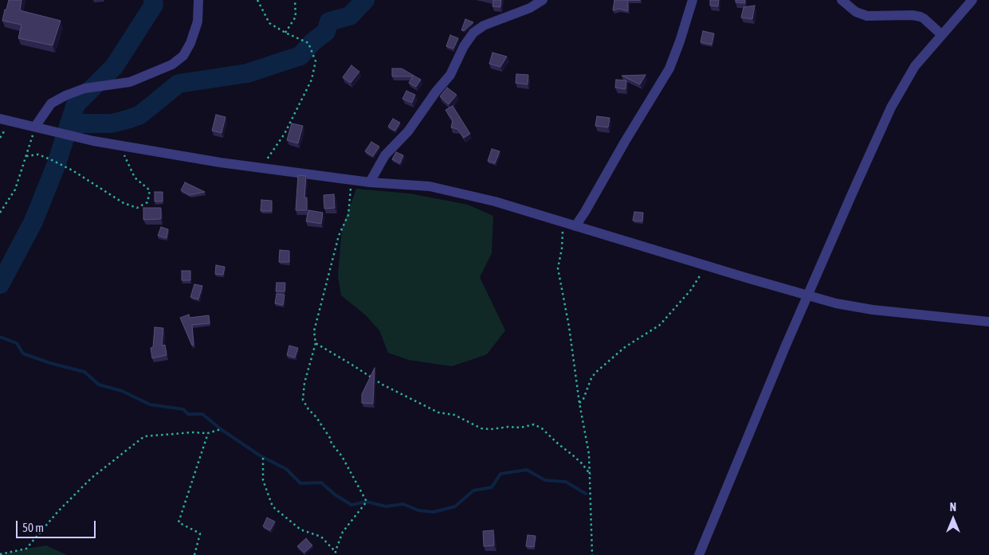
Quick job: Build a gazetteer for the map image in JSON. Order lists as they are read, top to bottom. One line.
{"scale_bar":"50 m","north":"top"}
